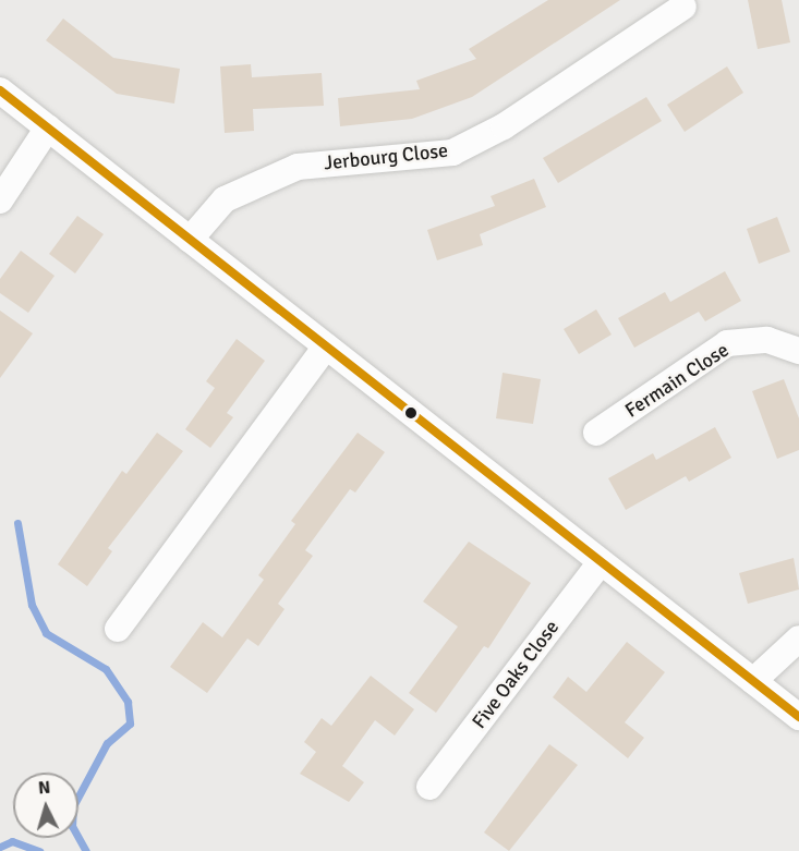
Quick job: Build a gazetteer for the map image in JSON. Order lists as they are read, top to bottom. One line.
{"streets":{"street":["Jerbourg Close","Fermain Close","Five Oaks Close"]},"north":"top"}
